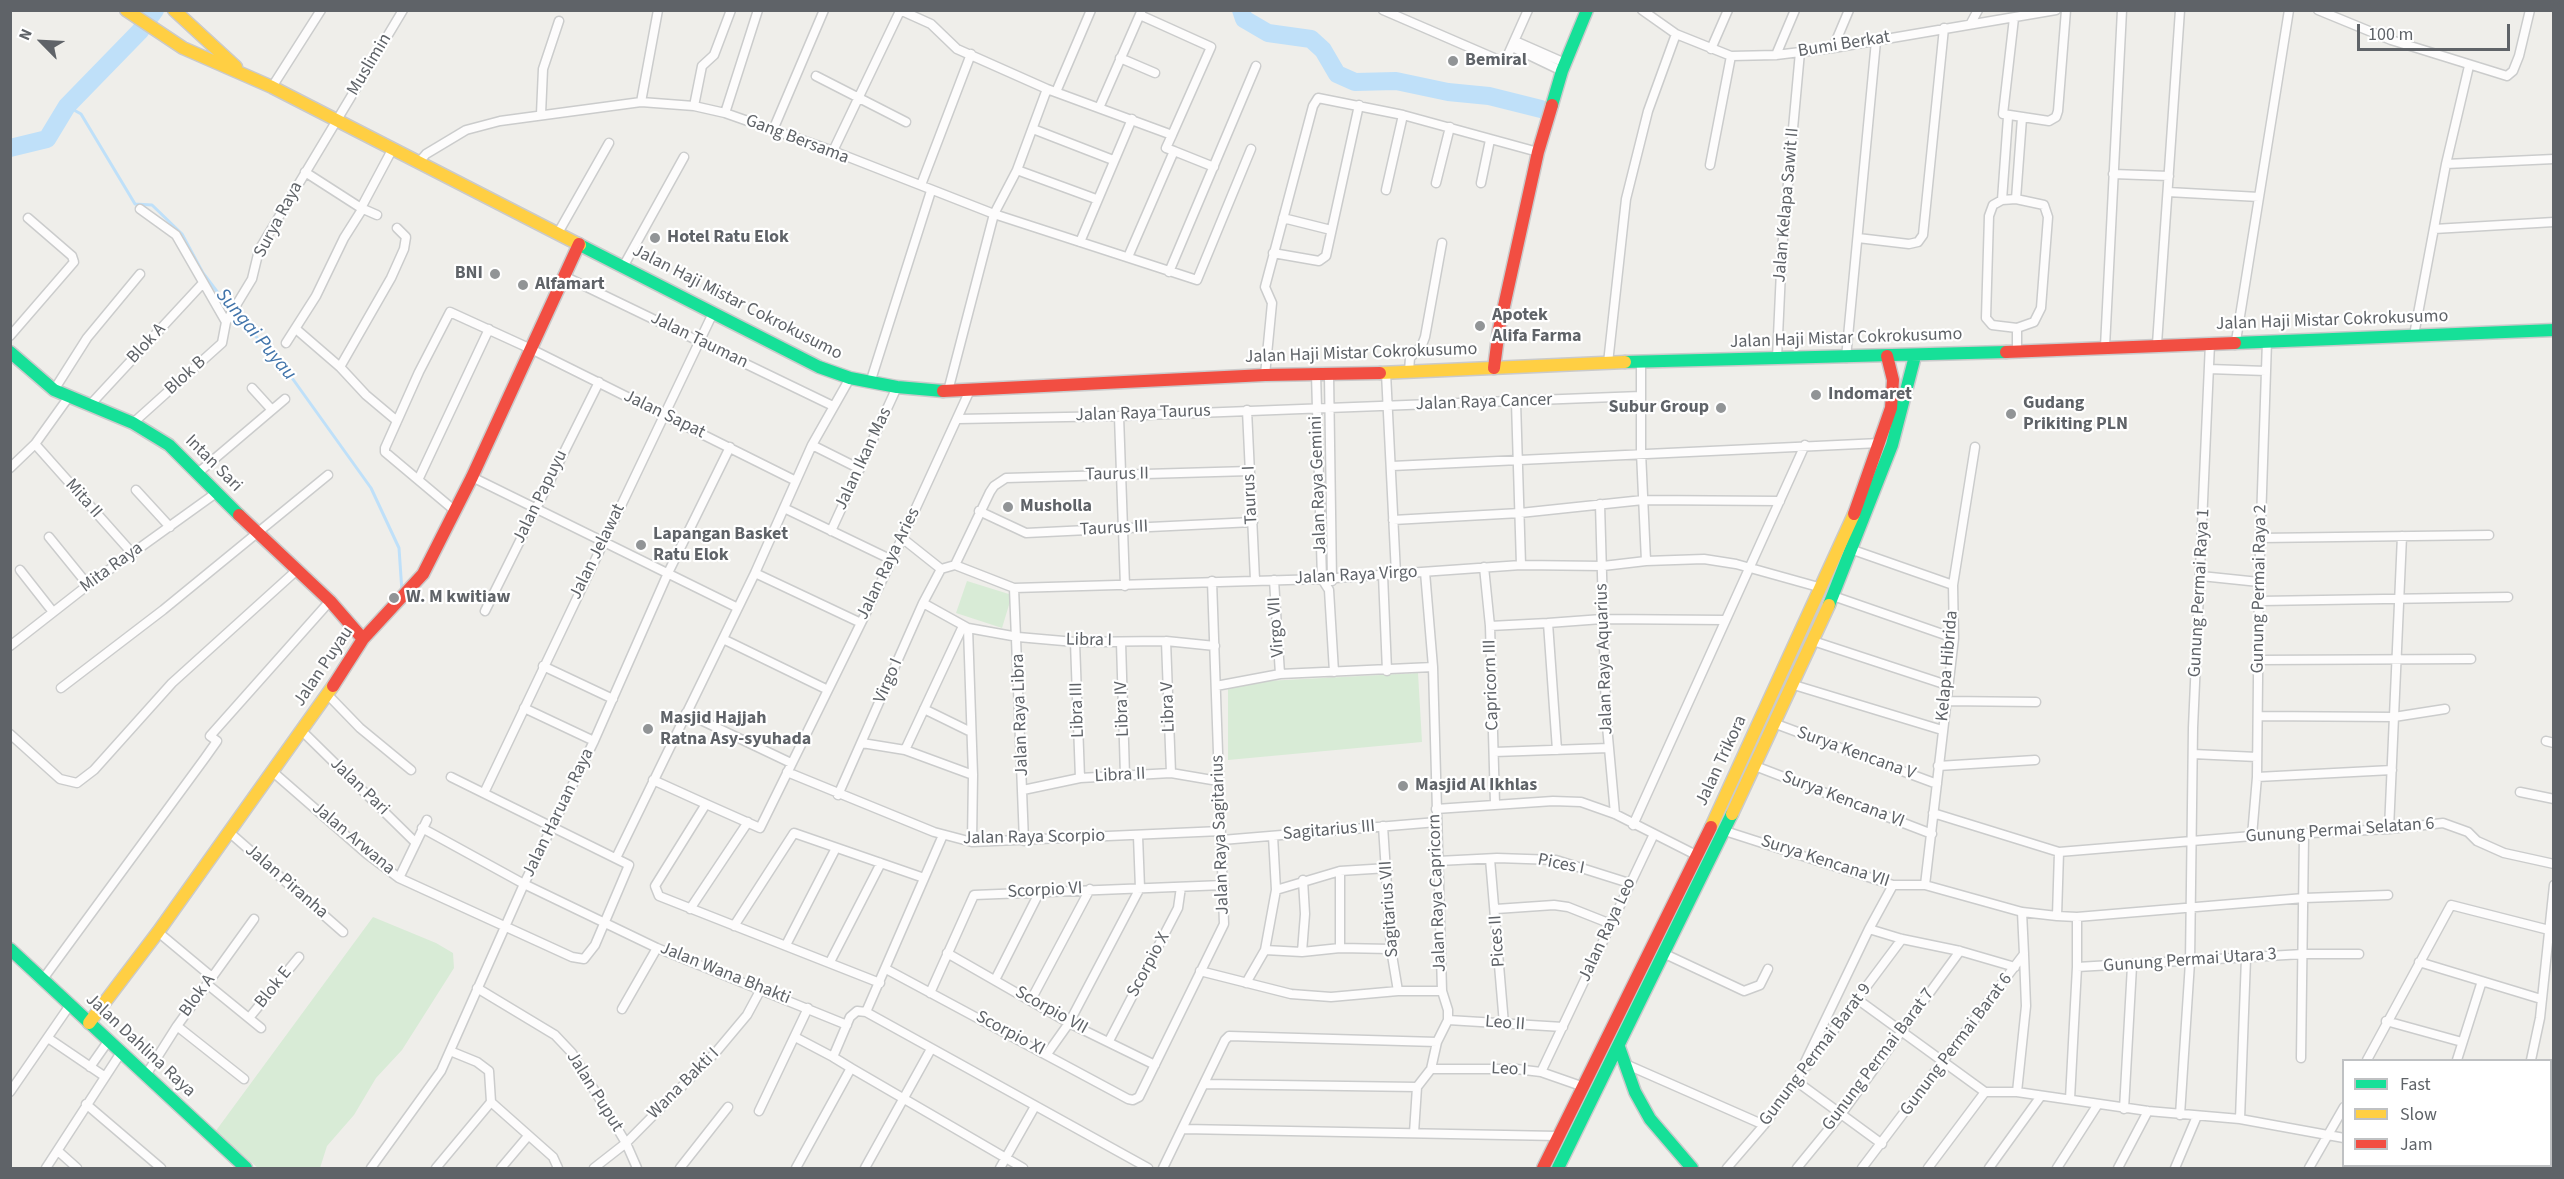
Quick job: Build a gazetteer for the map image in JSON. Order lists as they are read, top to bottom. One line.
{"streets":{"main road":["Jalan Haji Mistar Cokrokusumo","Intan Sari","Jalan Puyau","Jalan Trikora","Jalan Dahlina Raya"],"street":["Bumi Berkat","Muslimin","Gang Bersama","Jalan Kelapa Sawit II","Surya Raya","Jalan Tauman","Blok A","Blok B","Jalan Raya Cancer","Jalan Raya Taurus","Jalan Sapat","Jalan Ikan Mas","Taurus II","Jalan Raya Gemini","Taurus I","Jalan Papuyu","Mita II","Taurus III","Jalan Jelawat","Jalan Raya Aries","Mita Raya","Jalan Raya Virgo","Gunung Permai Raya 2","Gunung Permai Raya 1","Virgo VII","Libra I","Jalan Raya Aquarius","Kelapa Hibrida","Virgo I","Capricorn III","Libra V","Libra IV","Libra III","Jalan Raya Libra","Surya Kencana V","Libra II","Jalan Pari","Surya Kencana VI","Jalan Haruan Raya","Sagitarius III","Gunung Permai Selatan 6","Jalan Raya Sagitarius","Jalan Raya Scorpio","Jalan Arwana","Surya Kencana VII","Pices I","Jalan Piranha","Scorpio VI","Jalan Raya Capricorn","Sagitarius VII","Jalan Raya Leo","Pices II","Gunung Permai Utara 3","Scorpio X","Jalan Wana Bhakti","Blok E","Scorpio VII","Leo II","Scorpio XI","Gunung Permai Barat 6","Gunung Permai Barat 9","Gunung Permai Barat 7","Leo I","Wana Bakti I","Jalan Puput"]},"crossings":[["Bumi Berkat","Jalan Kelapa Sawit II"],["Muslimin","Surya Raya"],["Muslimin","Jalan Haji Mistar Cokrokusumo"],["Gang Bersama","Jalan Haji Mistar Cokrokusumo"],["Jalan Kelapa Sawit II","Jalan Haji Mistar Cokrokusumo"],["Surya Raya","Jalan Haji Mistar Cokrokusumo"],["Surya Raya","Blok B"],["Jalan Haji Mistar Cokrokusumo","Jalan Ikan Mas"],["Jalan Haji Mistar Cokrokusumo","Jalan Raya Gemini"],["Jalan Haji Mistar Cokrokusumo","Jalan Jelawat"],["Jalan Haji Mistar Cokrokusumo","Jalan Raya Aries"],["Jalan Haji Mistar Cokrokusumo","Gunung Permai Raya 2"],["Jalan Haji Mistar Cokrokusumo","Gunung Permai Raya 1"],["Jalan Haji Mistar Cokrokusumo","Jalan Puyau"],["Jalan Haji Mistar Cokrokusumo","Jalan Trikora"],["Jalan Tauman","Jalan Jelawat"],["Jalan Tauman","Jalan Puyau"],["Blok A","Intan Sari"],["Blok A","Jalan Dahlina Raya"],["Blok B","Intan Sari"],["Jalan Raya Cancer","Jalan Raya Taurus"],["Jalan Raya Cancer","Jalan Raya Gemini"],["Jalan Raya Taurus","Jalan Raya Gemini"],["Jalan Raya Taurus","Taurus I"],["Jalan Raya Taurus","Jalan Raya Aries"],["Jalan Sapat","Jalan Papuyu"],["Jalan Sapat","Jalan Jelawat"],["Jalan Sapat","Jalan Puyau"],["Jalan Sapat","Jalan Haruan Raya"],["Intan Sari","Mita Raya"],["Intan Sari","Jalan Puyau"],["Taurus II","Taurus I"],["Taurus II","Taurus III"],["Jalan Raya Gemini","Jalan Raya Virgo"],["Taurus I","Taurus III"],["Taurus I","Jalan Raya Virgo"],["Mita II","Mita Raya"],["Jalan Raya Aries","Jalan Raya Scorpio"],["Jalan Raya Virgo","Virgo VII"],["Jalan Raya Virgo","Jalan Raya Aquarius"],["Jalan Raya Virgo","Capricorn III"],["Jalan Raya Virgo","Jalan Raya Libra"],["Jalan Raya Virgo","Jalan Trikora"],["Jalan Raya Virgo","Jalan Raya Sagitarius"],["Jalan Raya Virgo","Jalan Raya Capricorn"],["Gunung Permai Raya 2","Gunung Permai Selatan 6"],["Gunung Permai Raya 1","Gunung Permai Selatan 6"],["Gunung Permai Raya 1","Surya Kencana VII"],["Gunung Permai Raya 1","Gunung Permai Utara 3"],["Libra I","Virgo I"],["Libra I","Libra V"],["Libra I","Libra IV"],["Libra I","Libra III"],["Libra I","Jalan Raya Libra"],["Libra I","Jalan Raya Sagitarius"],["Kelapa Hibrida","Surya Kencana V"],["Kelapa Hibrida","Surya Kencana VI"],["Kelapa Hibrida","Surya Kencana VII"],["Jalan Puyau","Jalan Pari"],["Jalan Puyau","Jalan Arwana"],["Jalan Puyau","Jalan Piranha"],["Jalan Puyau","Jalan Dahlina Raya"],["Virgo I","Jalan Raya Scorpio"],["Libra V","Libra II"],["Libra IV","Libra II"],["Libra III","Libra II"],["Jalan Raya Libra","Libra II"],["Jalan Raya Libra","Jalan Raya Scorpio"],["Surya Kencana V","Jalan Trikora"],["Jalan Trikora","Surya Kencana VI"],["Jalan Trikora","Surya Kencana VII"],["Jalan Trikora","Leo I"],["Libra II","Jalan Raya Sagitarius"],["Jalan Haruan Raya","Jalan Arwana"],["Jalan Haruan Raya","Jalan Wana Bhakti"],["Jalan Haruan Raya","Jalan Puput"],["Sagitarius III","Jalan Raya Sagitarius"],["Sagitarius III","Jalan Raya Scorpio"],["Sagitarius III","Jalan Raya Capricorn"],["Sagitarius III","Sagitarius VII"],["Jalan Raya Sagitarius","Jalan Raya Scorpio"],["Jalan Raya Sagitarius","Scorpio VI"],["Jalan Raya Sagitarius","Scorpio VII"],["Jalan Raya Sagitarius","Scorpio XI"],["Jalan Arwana","Jalan Wana Bhakti"],["Surya Kencana VII","Gunung Permai Barat 6"],["Pices I","Jalan Raya Capricorn"],["Pices I","Jalan Raya Leo"],["Pices I","Pices II"],["Scorpio VI","Scorpio X"],["Scorpio VI","Scorpio VII"],["Scorpio VI","Scorpio XI"],["Jalan Raya Capricorn","Leo II"],["Jalan Raya Leo","Leo II"],["Jalan Raya Leo","Leo I"],["Pices II","Leo II"],["Scorpio X","Scorpio VII"],["Jalan Wana Bhakti","Wana Bakti I"],["Wana Bakti I","Jalan Puput"]],"water":["Sungai Puyau"],"places":["Bemiral","Hotel Ratu Elok","BNI","Alfamart","Apotek Alifa Farma","Indomaret","Subur Group","Gudang Prikiting PLN","Musholla","Lapangan Basket Ratu Elok","W. M kwitiaw","Masjid Hajjah Ratna Asy-syuhada","Masjid Al Ikhlas"],"legend":["Fast","Slow","Jam"],"scale_bar":"100 m","north":"top left"}
